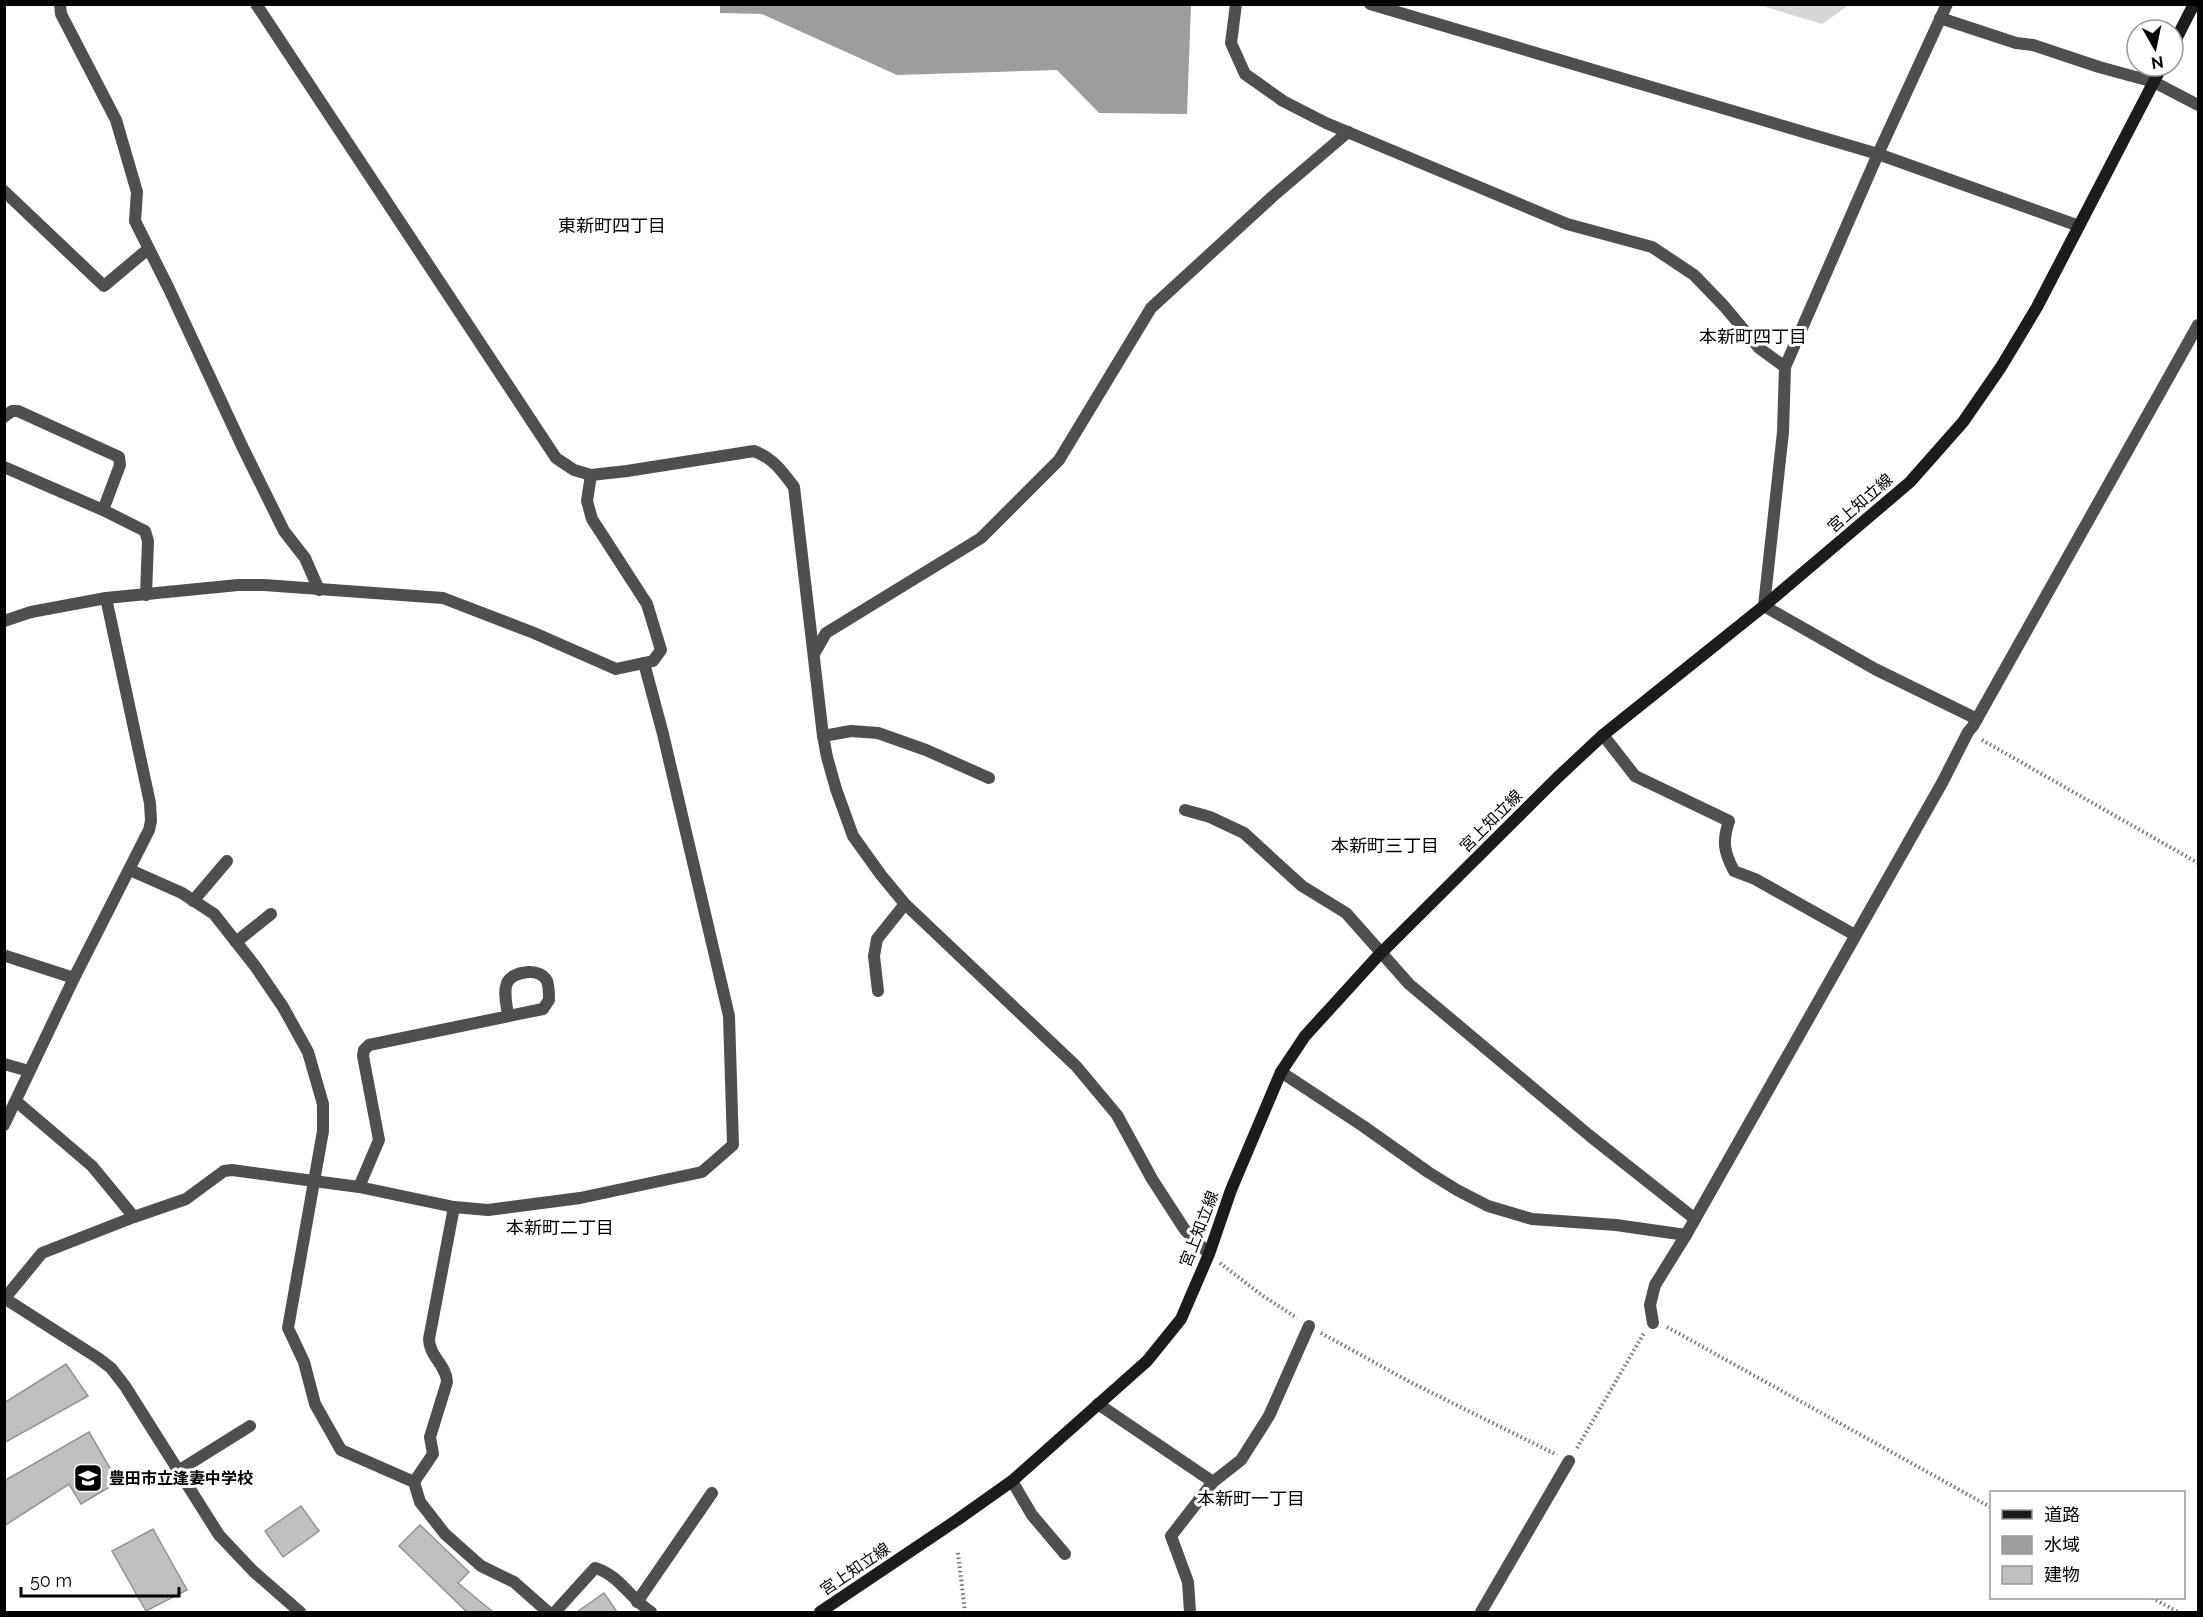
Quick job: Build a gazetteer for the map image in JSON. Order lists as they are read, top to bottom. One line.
{"streets":{"main road":["宮上知立線"]},"districts":["東新町四丁目","本新町四丁目","本新町三丁目","本新町二丁目","本新町一丁目"],"places":{"school or university":["豊田市立逢妻中学校"]},"legend":["道路","水域","建物"],"scale_bar":"50 m","north":"bottom"}
